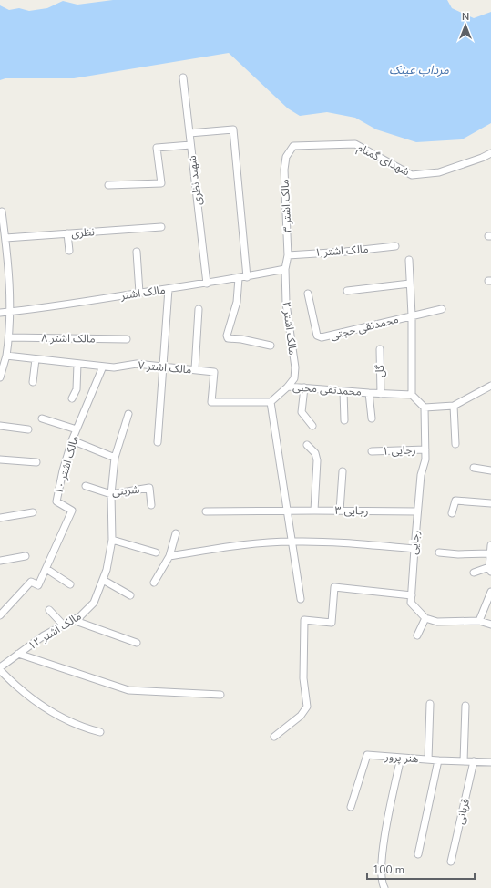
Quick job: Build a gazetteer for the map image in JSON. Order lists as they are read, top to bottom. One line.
{"streets":{"street":["شهدای گمنام","شهید نظری","مالک اشتر ۳","نظری","مالک اشتر ۱","مالک اشتر","محمدتقی حجتی","مالک اشتر ۲","مالک اشتر ۸","مالک اشتر ۷","گل","محمدتقی محبی","رجایی ۱","مالک اشتر ۱۰","شربتی","رجایی ۳","رجایی","مالک اشتر ۱۲","هنر پرور","قربانی"]},"crossings":[["شهدای گمنام","مالک اشتر ۳"],["شهید نظری","مالک اشتر"],["مالک اشتر ۳","مالک اشتر ۱"],["مالک اشتر ۳","مالک اشتر"],["مالک اشتر ۳","مالک اشتر ۲"],["مالک اشتر","مالک اشتر ۲"],["محمدتقی حجتی","محمدتقی محبی"],["مالک اشتر ۲","محمدتقی محبی"],["مالک اشتر ۷","محمدتقی محبی"],["مالک اشتر ۷","مالک اشتر ۱۰"],["گل","محمدتقی محبی"],["رجایی ۱","رجایی"],["شربتی","مالک اشتر ۱۲"],["رجایی ۳","رجایی"],["هنر پرور","قربانی"]],"water":["مرداب عینک"],"scale_bar":"100 m","north":"top"}
